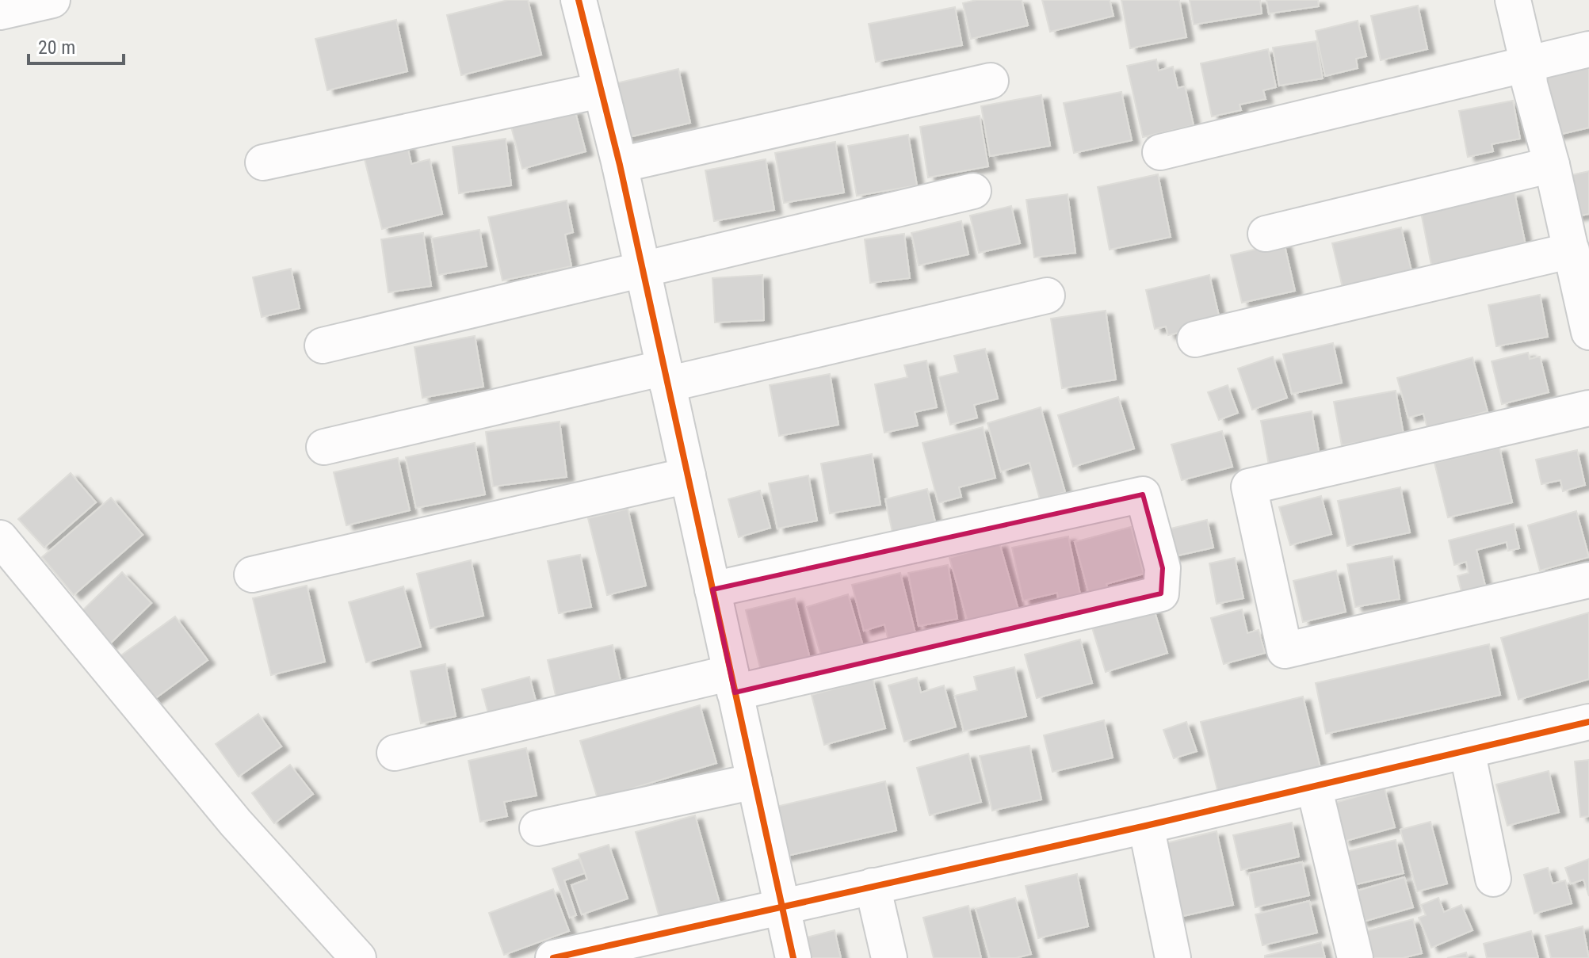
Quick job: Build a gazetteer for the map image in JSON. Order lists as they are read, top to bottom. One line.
{"scale_bar":"20 m"}
